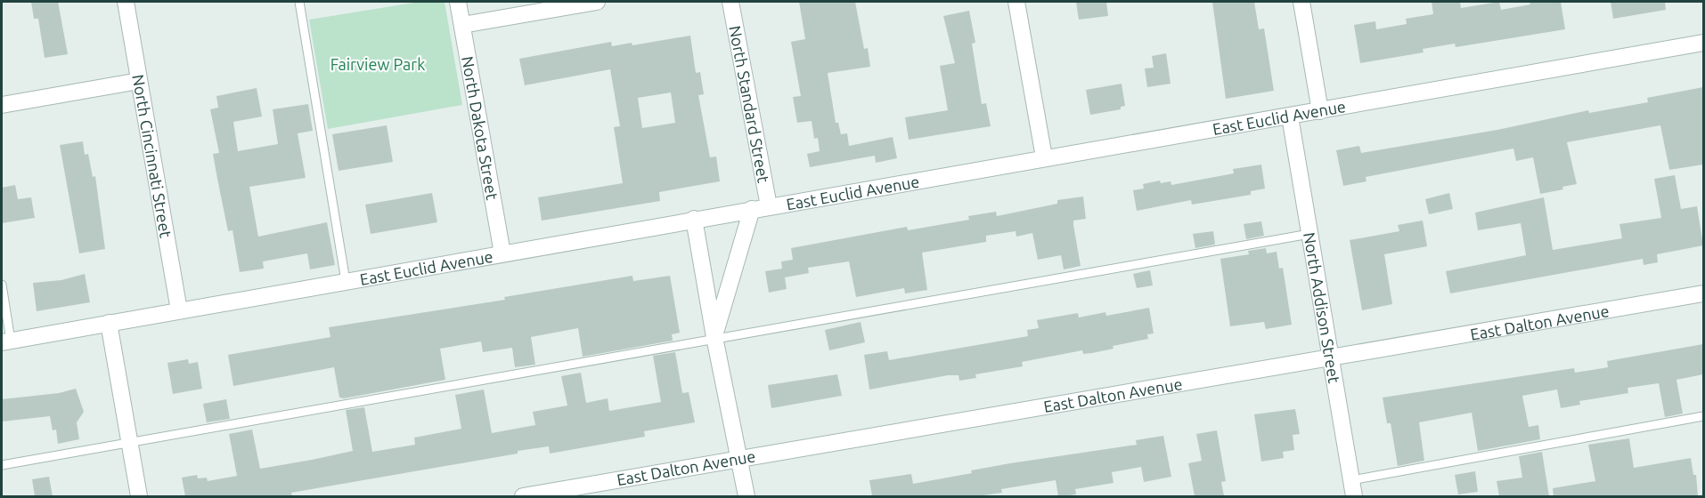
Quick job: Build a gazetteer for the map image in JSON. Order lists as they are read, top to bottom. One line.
{"streets":{"street":["North Standard Street","East Euclid Avenue","North Dakota Street","North Cincinnati Street","North Addison Street","East Dalton Avenue"]},"crossings":[["North Standard Street","East Euclid Avenue"],["East Euclid Avenue","North Dakota Street"],["East Euclid Avenue","North Cincinnati Street"],["East Euclid Avenue","North Addison Street"],["North Addison Street","East Dalton Avenue"]],"parks":["Fairview Park"]}
